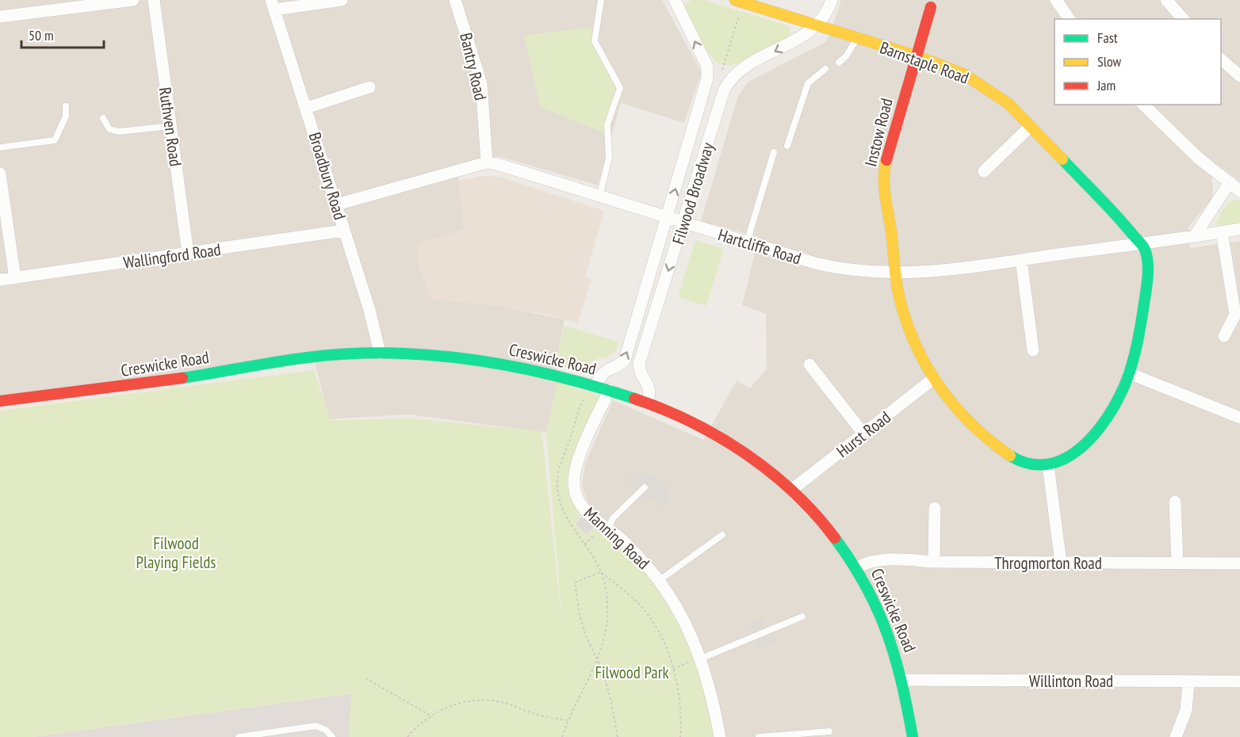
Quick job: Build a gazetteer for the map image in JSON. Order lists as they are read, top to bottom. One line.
{"streets":{"street":["Barnstaple Road","Bantry Road","Ruthven Road","Instow Road","Broadbury Road","Filwood Broadway","Hartcliffe Road","Wallingford Road","Creswicke Road","Hurst Road","Manning Road","Throgmorton Road","Willinton Road"]},"crossings":[["Barnstaple Road","Instow Road"],["Barnstaple Road","Filwood Broadway"],["Barnstaple Road","Hartcliffe Road"],["Bantry Road","Hartcliffe Road"],["Ruthven Road","Wallingford Road"],["Instow Road","Hartcliffe Road"],["Instow Road","Hurst Road"],["Broadbury Road","Wallingford Road"],["Broadbury Road","Creswicke Road"],["Filwood Broadway","Hartcliffe Road"],["Filwood Broadway","Creswicke Road"],["Creswicke Road","Hurst Road"],["Creswicke Road","Manning Road"],["Creswicke Road","Throgmorton Road"],["Creswicke Road","Willinton Road"]],"parks":["Filwood Playing Fields","Filwood Park"],"legend":["Fast","Slow","Jam"],"scale_bar":"50 m"}
